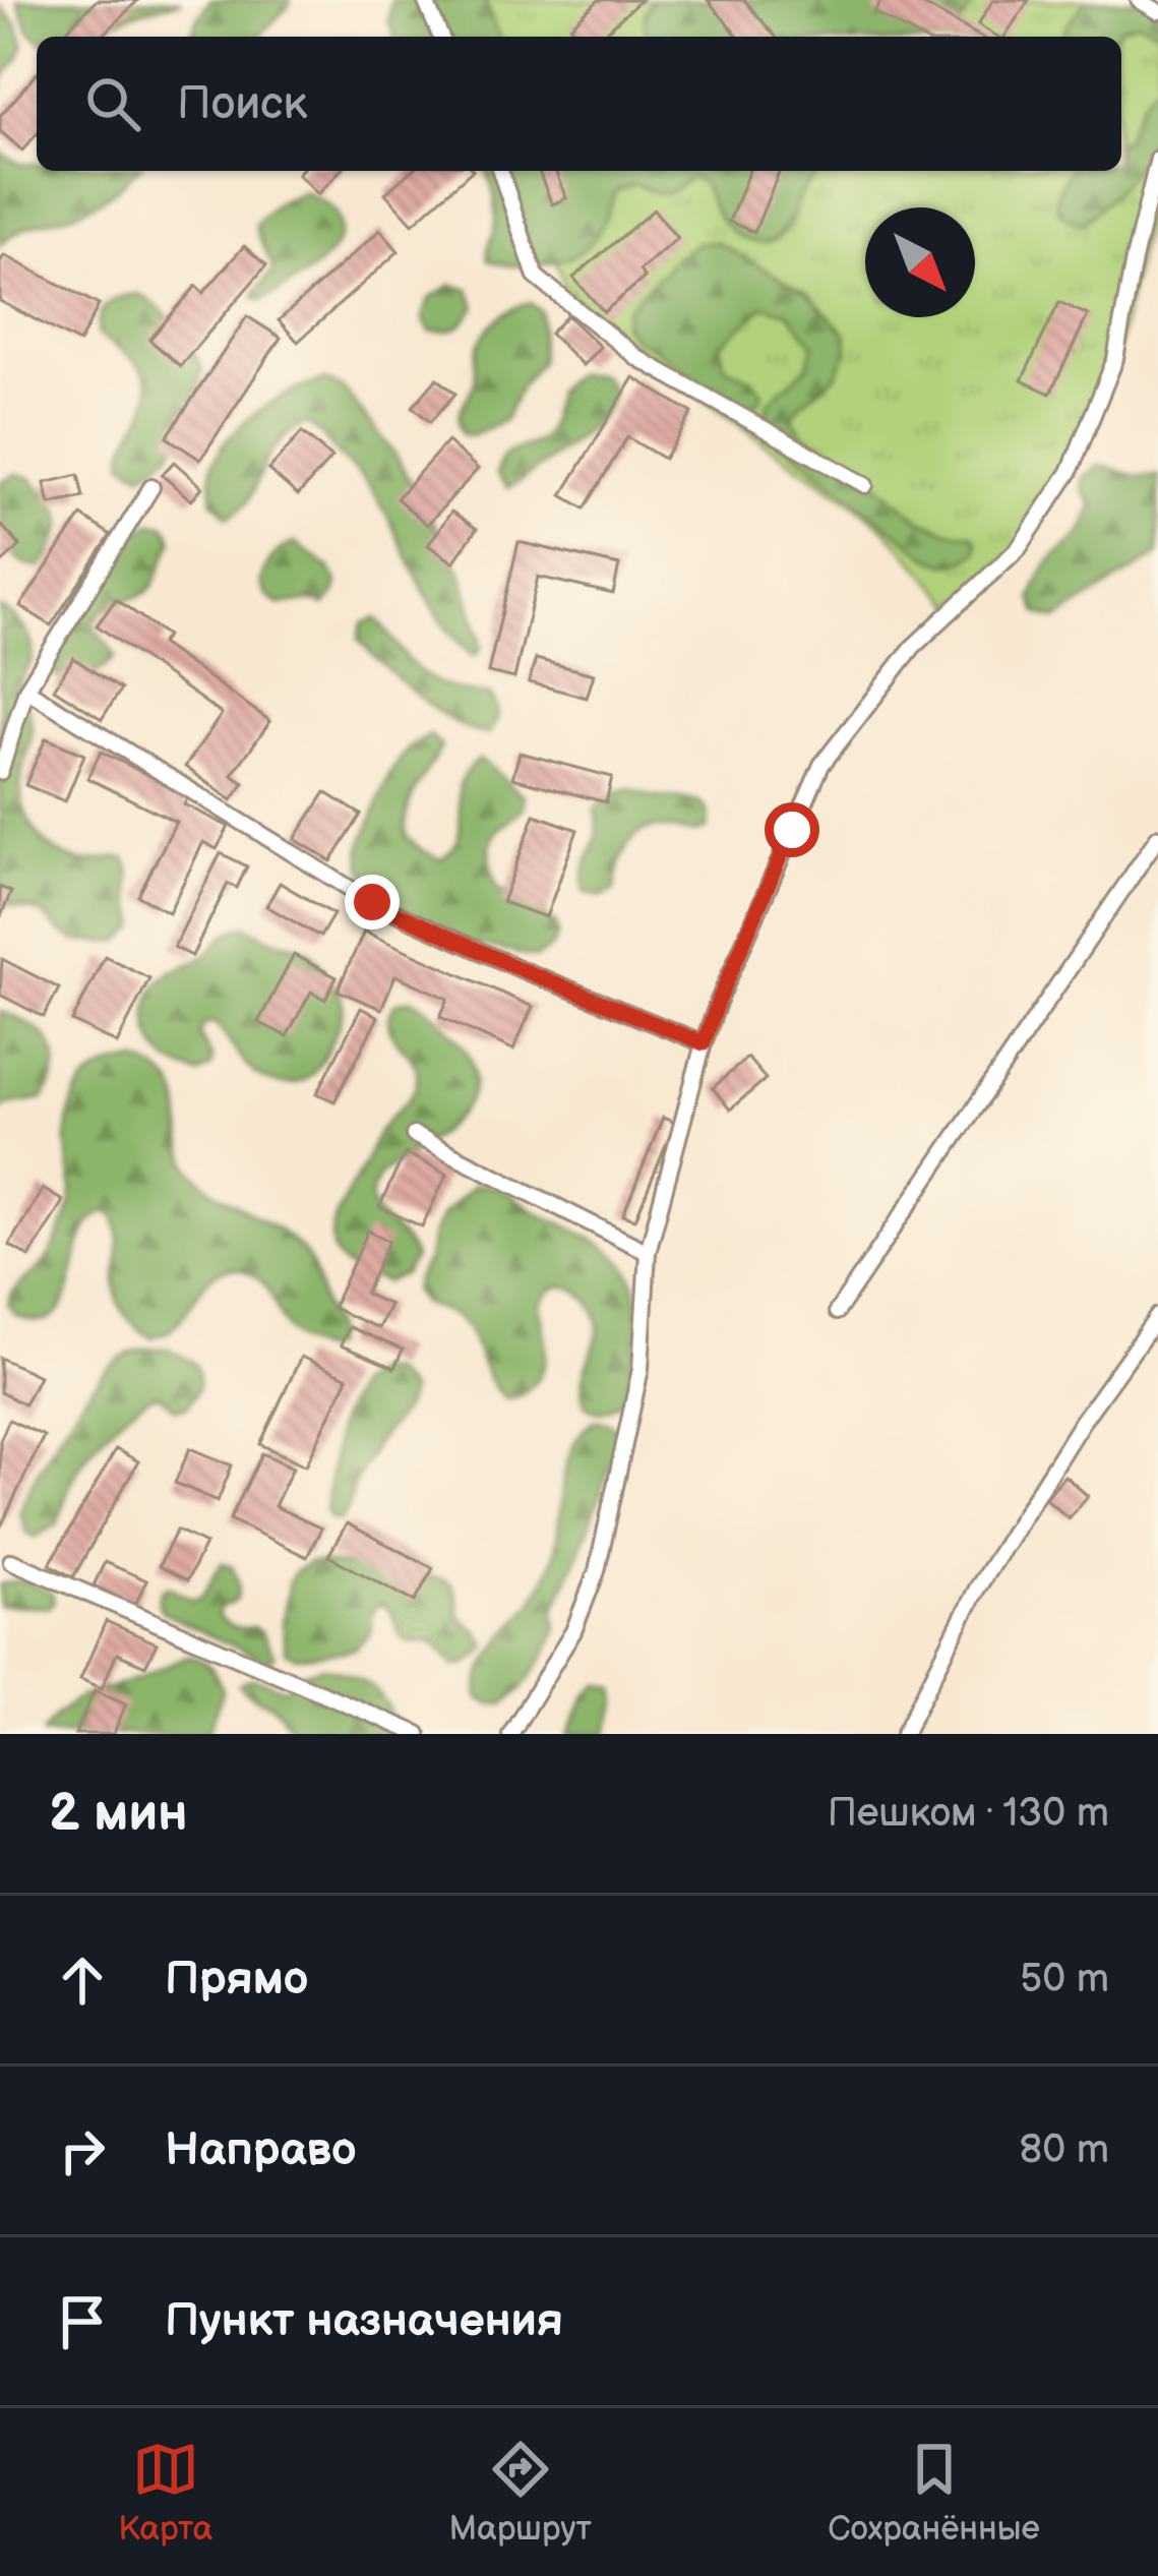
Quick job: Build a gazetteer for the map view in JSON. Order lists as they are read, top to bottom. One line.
{"north":"bottom right","page":{"search":"Поиск","heading":["2 мин","Пешком · 130 m"],"list":[["Прямо","50 m"],["Направо","80 m"],"Пункт назначения"],"nav":["Карта","Маршрут","Сохранённые"]}}
